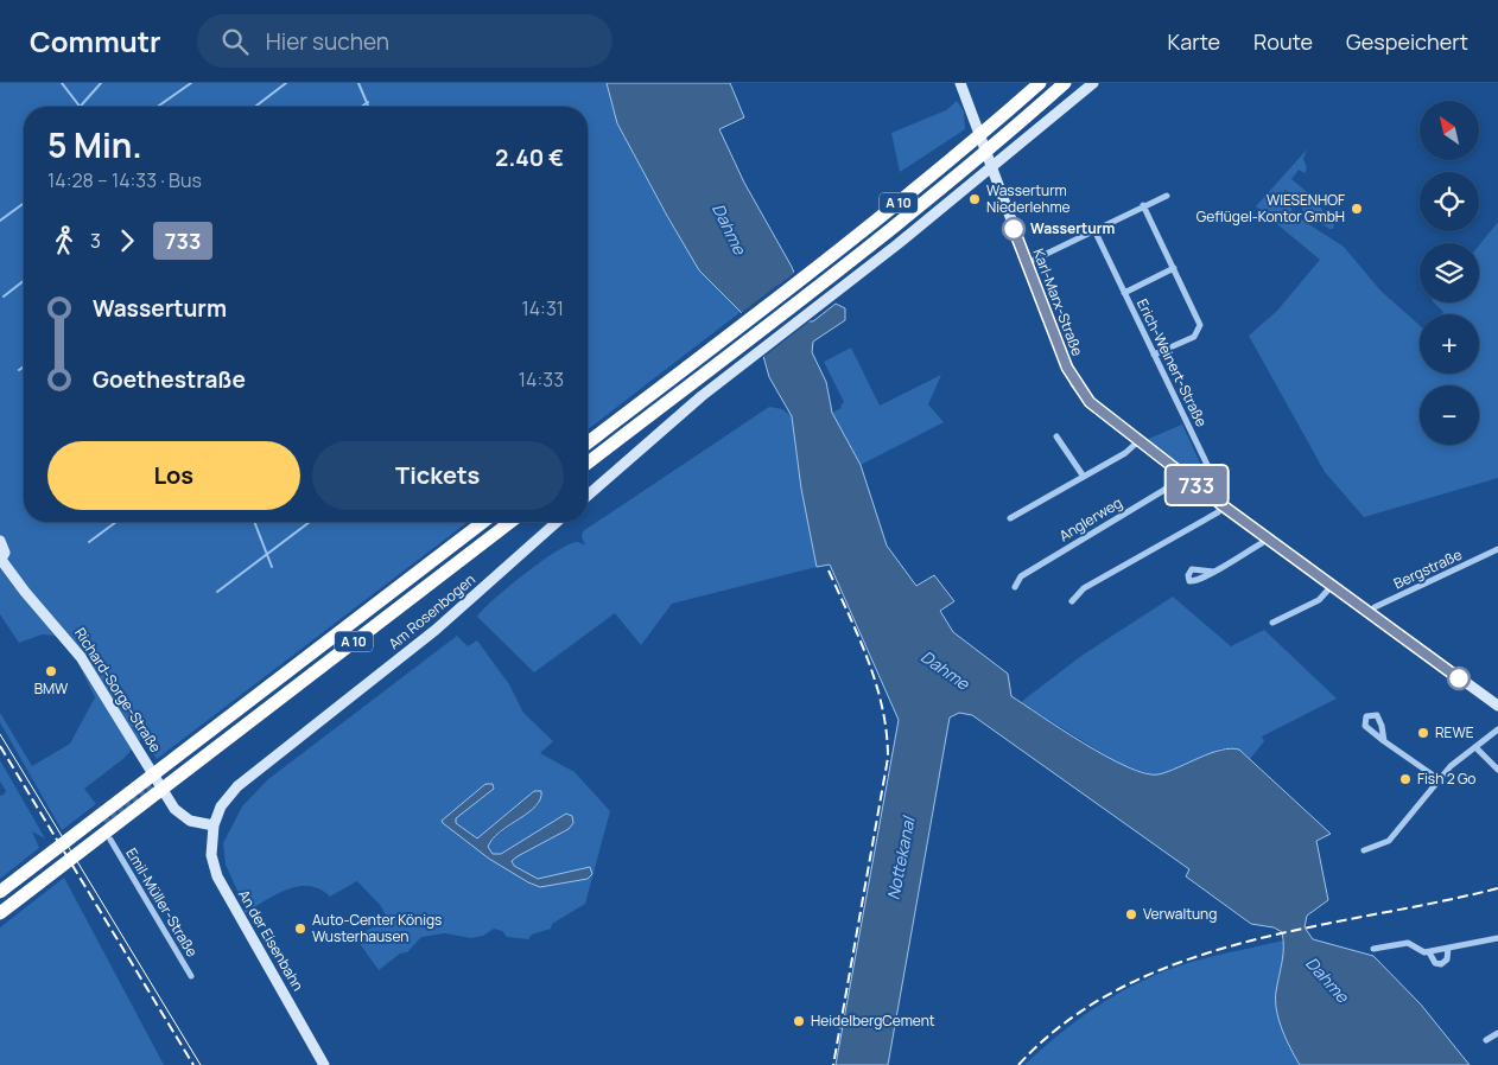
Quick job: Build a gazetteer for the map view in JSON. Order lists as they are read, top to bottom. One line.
{"streets":{"highway":["A 10"],"main road":["Karl-Marx-Straße","Am Rosenbogen","Richard-Sorge-Straße","An der Eisenbahn"],"street":["Erich-Weinert-Straße","Anglerweg","Bergstraße","Emil-Müller-Straße"]},"crossings":[["Karl-Marx-Straße","Erich-Weinert-Straße"],["Karl-Marx-Straße","Anglerweg"],["Karl-Marx-Straße","Bergstraße"],["Am Rosenbogen","Richard-Sorge-Straße"],["Am Rosenbogen","An der Eisenbahn"],["Richard-Sorge-Straße","An der Eisenbahn"]],"water":["Dahme","Nottekanal"],"places":["Wasserturm Niederlehme","WIESENHOF Geflügel-Kontor GmbH","Wasserturm","BMW","REWE","Fish 2 Go","Verwaltung","Auto-Center Königs Wusterhausen","HeidelbergCement"],"lines":["bus line 733"],"north":"top left","page":{"header":"Commutr","search":"Hier suchen","nav":["Karte","Route","Gespeichert"],"on_map":"733","map_buttons":["+","−"],"heading":["5 Min.","14:28 – 14:33 · Bus","2.40 €"],"legs":["3","733"],"list":[{"name":"Wasserturm","value":"14:31"},{"name":"Goethestraße","value":"14:33"}],"buttons":["Los","Tickets"]}}
